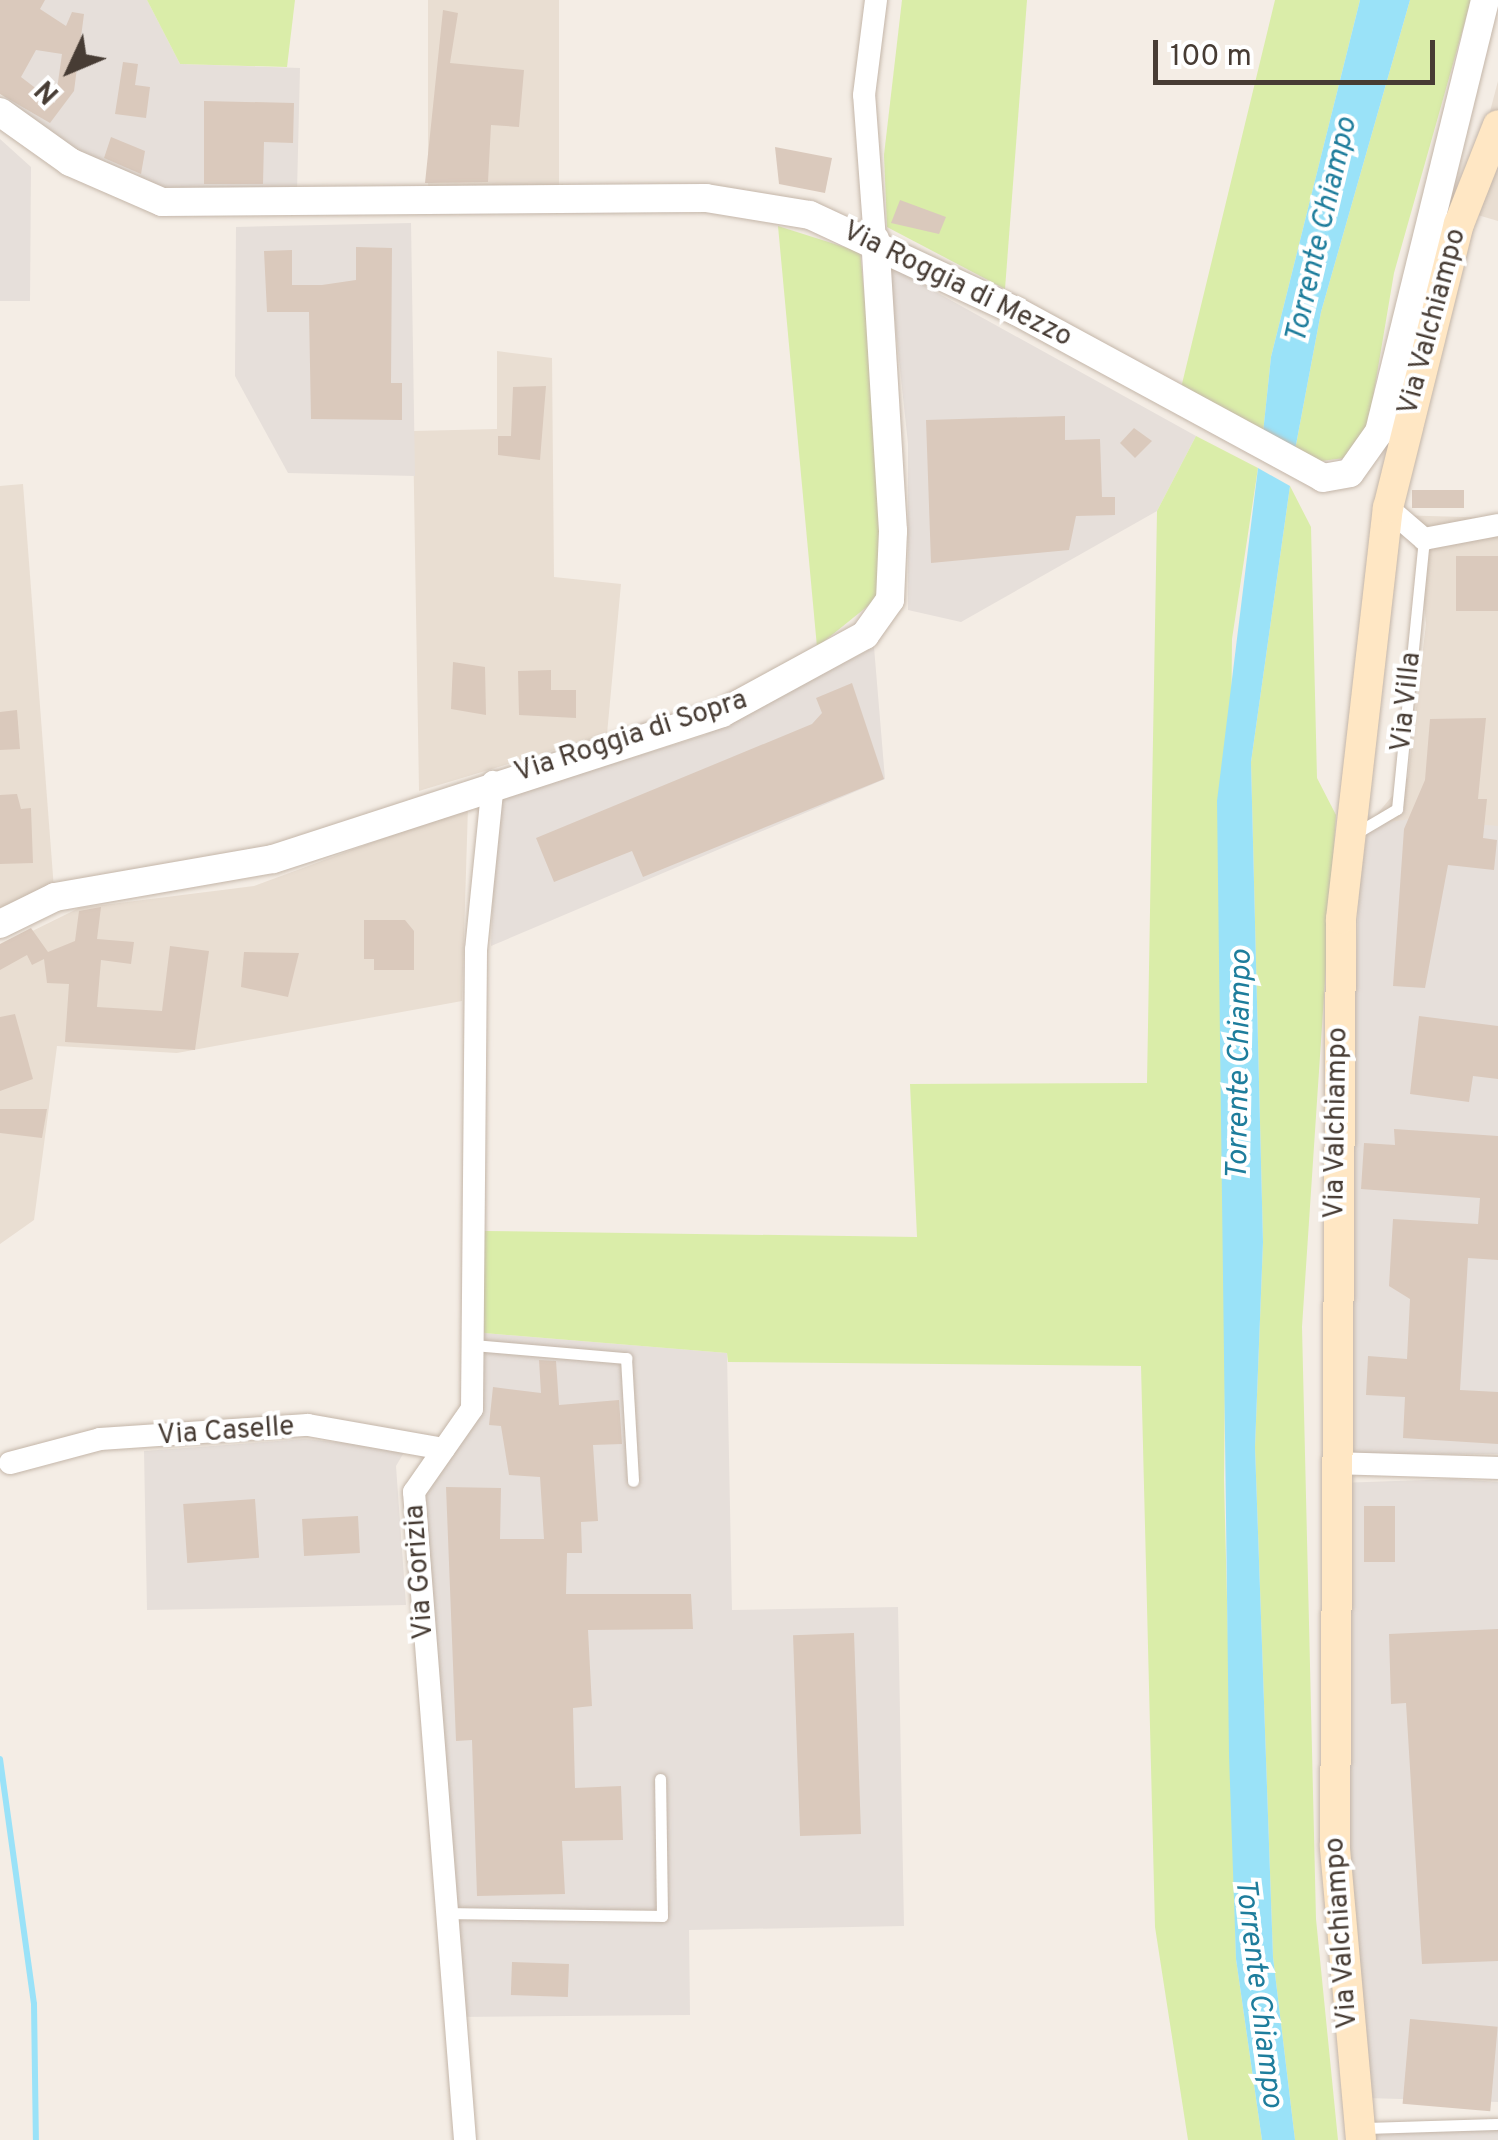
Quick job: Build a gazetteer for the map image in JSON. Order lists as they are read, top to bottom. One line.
{"streets":{"main road":["Via Valchiampo"],"street":["Via Roggia di Mezzo","Via Roggia di Sopra","Via Caselle","Via Gorizia"],"lane":["Via Villa"]},"crossings":[["Via Roggia di Mezzo","Via Roggia di Sopra"],["Via Valchiampo","Via Villa"],["Via Roggia di Sopra","Via Gorizia"],["Via Caselle","Via Gorizia"]],"water":["Torrente Chiampo"],"scale_bar":"100 m","north":"bottom left"}
